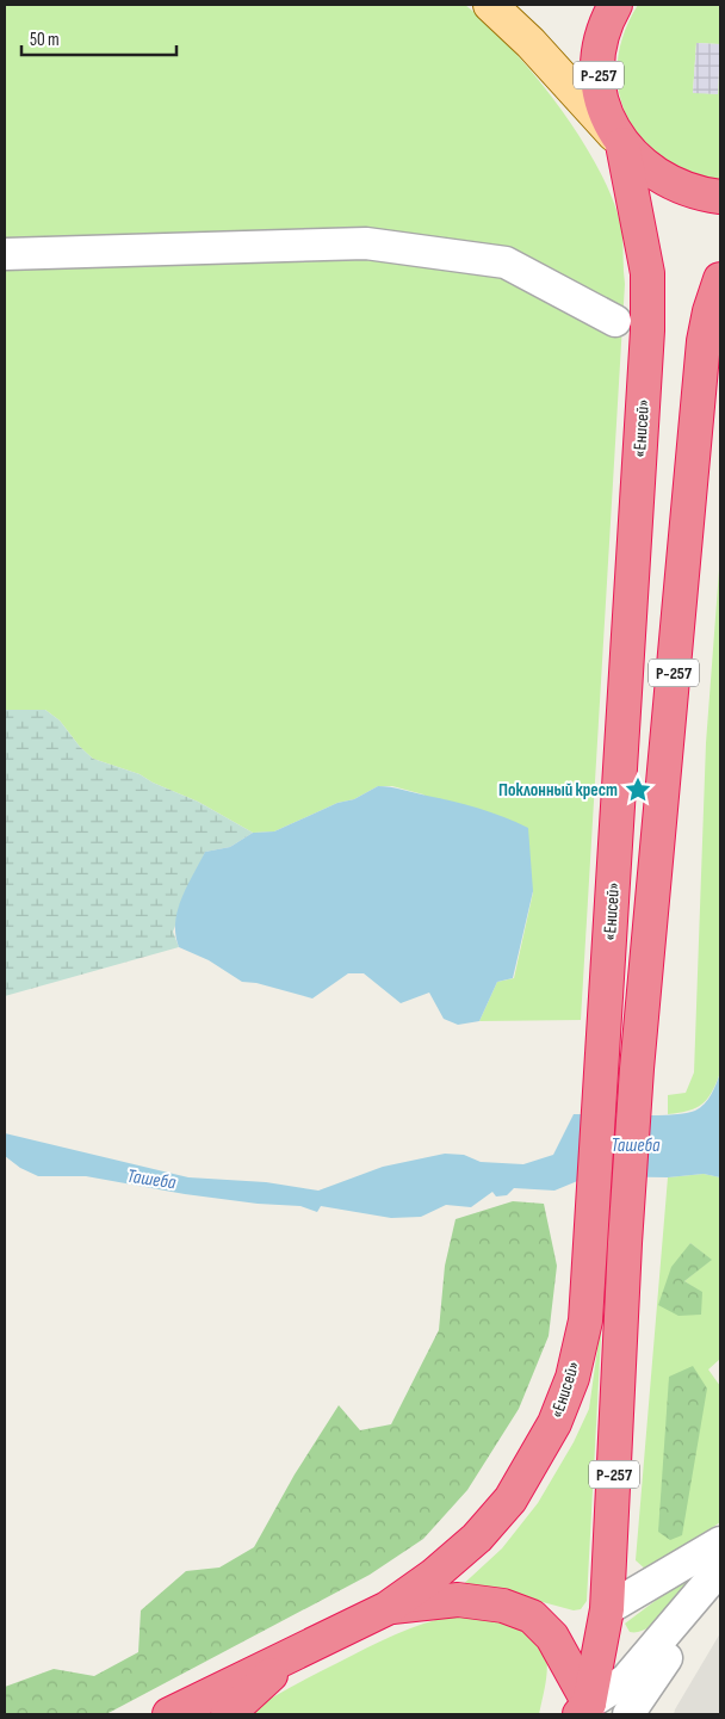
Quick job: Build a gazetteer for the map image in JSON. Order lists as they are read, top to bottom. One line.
{"streets":{"highway":["Р-257","«Енисей»"]},"crossings":[["Р-257","«Енисей»"]],"water":["Ташеба"],"places":{"place":["Поклонный крест"]},"scale_bar":"50 m"}
